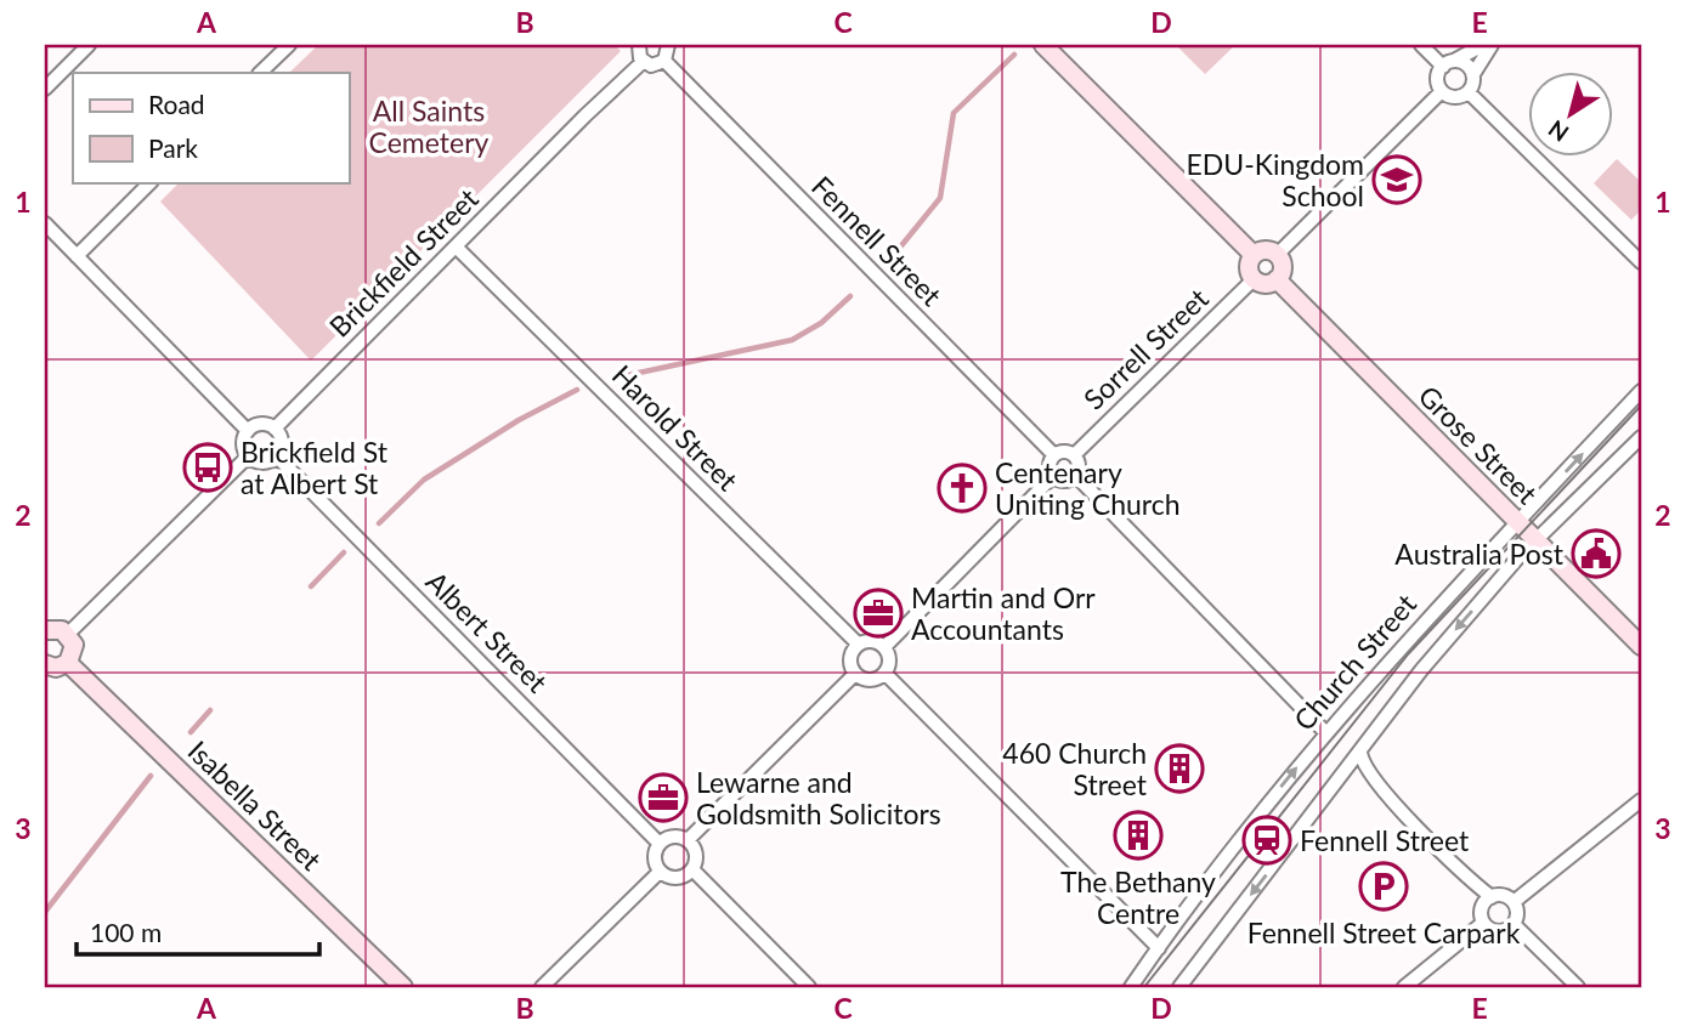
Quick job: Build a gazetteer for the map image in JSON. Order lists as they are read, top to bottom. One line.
{"streets":{"street":["Fennell Street","Brickfield Street","Sorrell Street","Harold Street","Grose Street","Albert Street","Church Street","Isabella Street"]},"crossings":[["Fennell Street","Sorrell Street"],["Brickfield Street","Harold Street"],["Brickfield Street","Albert Street"],["Sorrell Street","Grose Street"],["Grose Street","Church Street"]],"parks":["All Saints Cemetery"],"places":{"school or university":["EDU-Kingdom School"],"bus stop":["Brickfield St at Albert St"],"church":["Centenary Uniting Church"],"public building":["Australia Post"],"office":["Martin and Orr Accountants","Lewarne and Goldsmith Solicitors"],"building":["460 Church Street","The Bethany Centre"],"station":["Fennell Street"],"parking":["Fennell Street Carpark"]},"legend":["Road","Park"],"scale_bar":"100 m","north":"bottom left","grid":{"columns":["A","B","C","D","E"],"rows":["1","2","3"]}}
